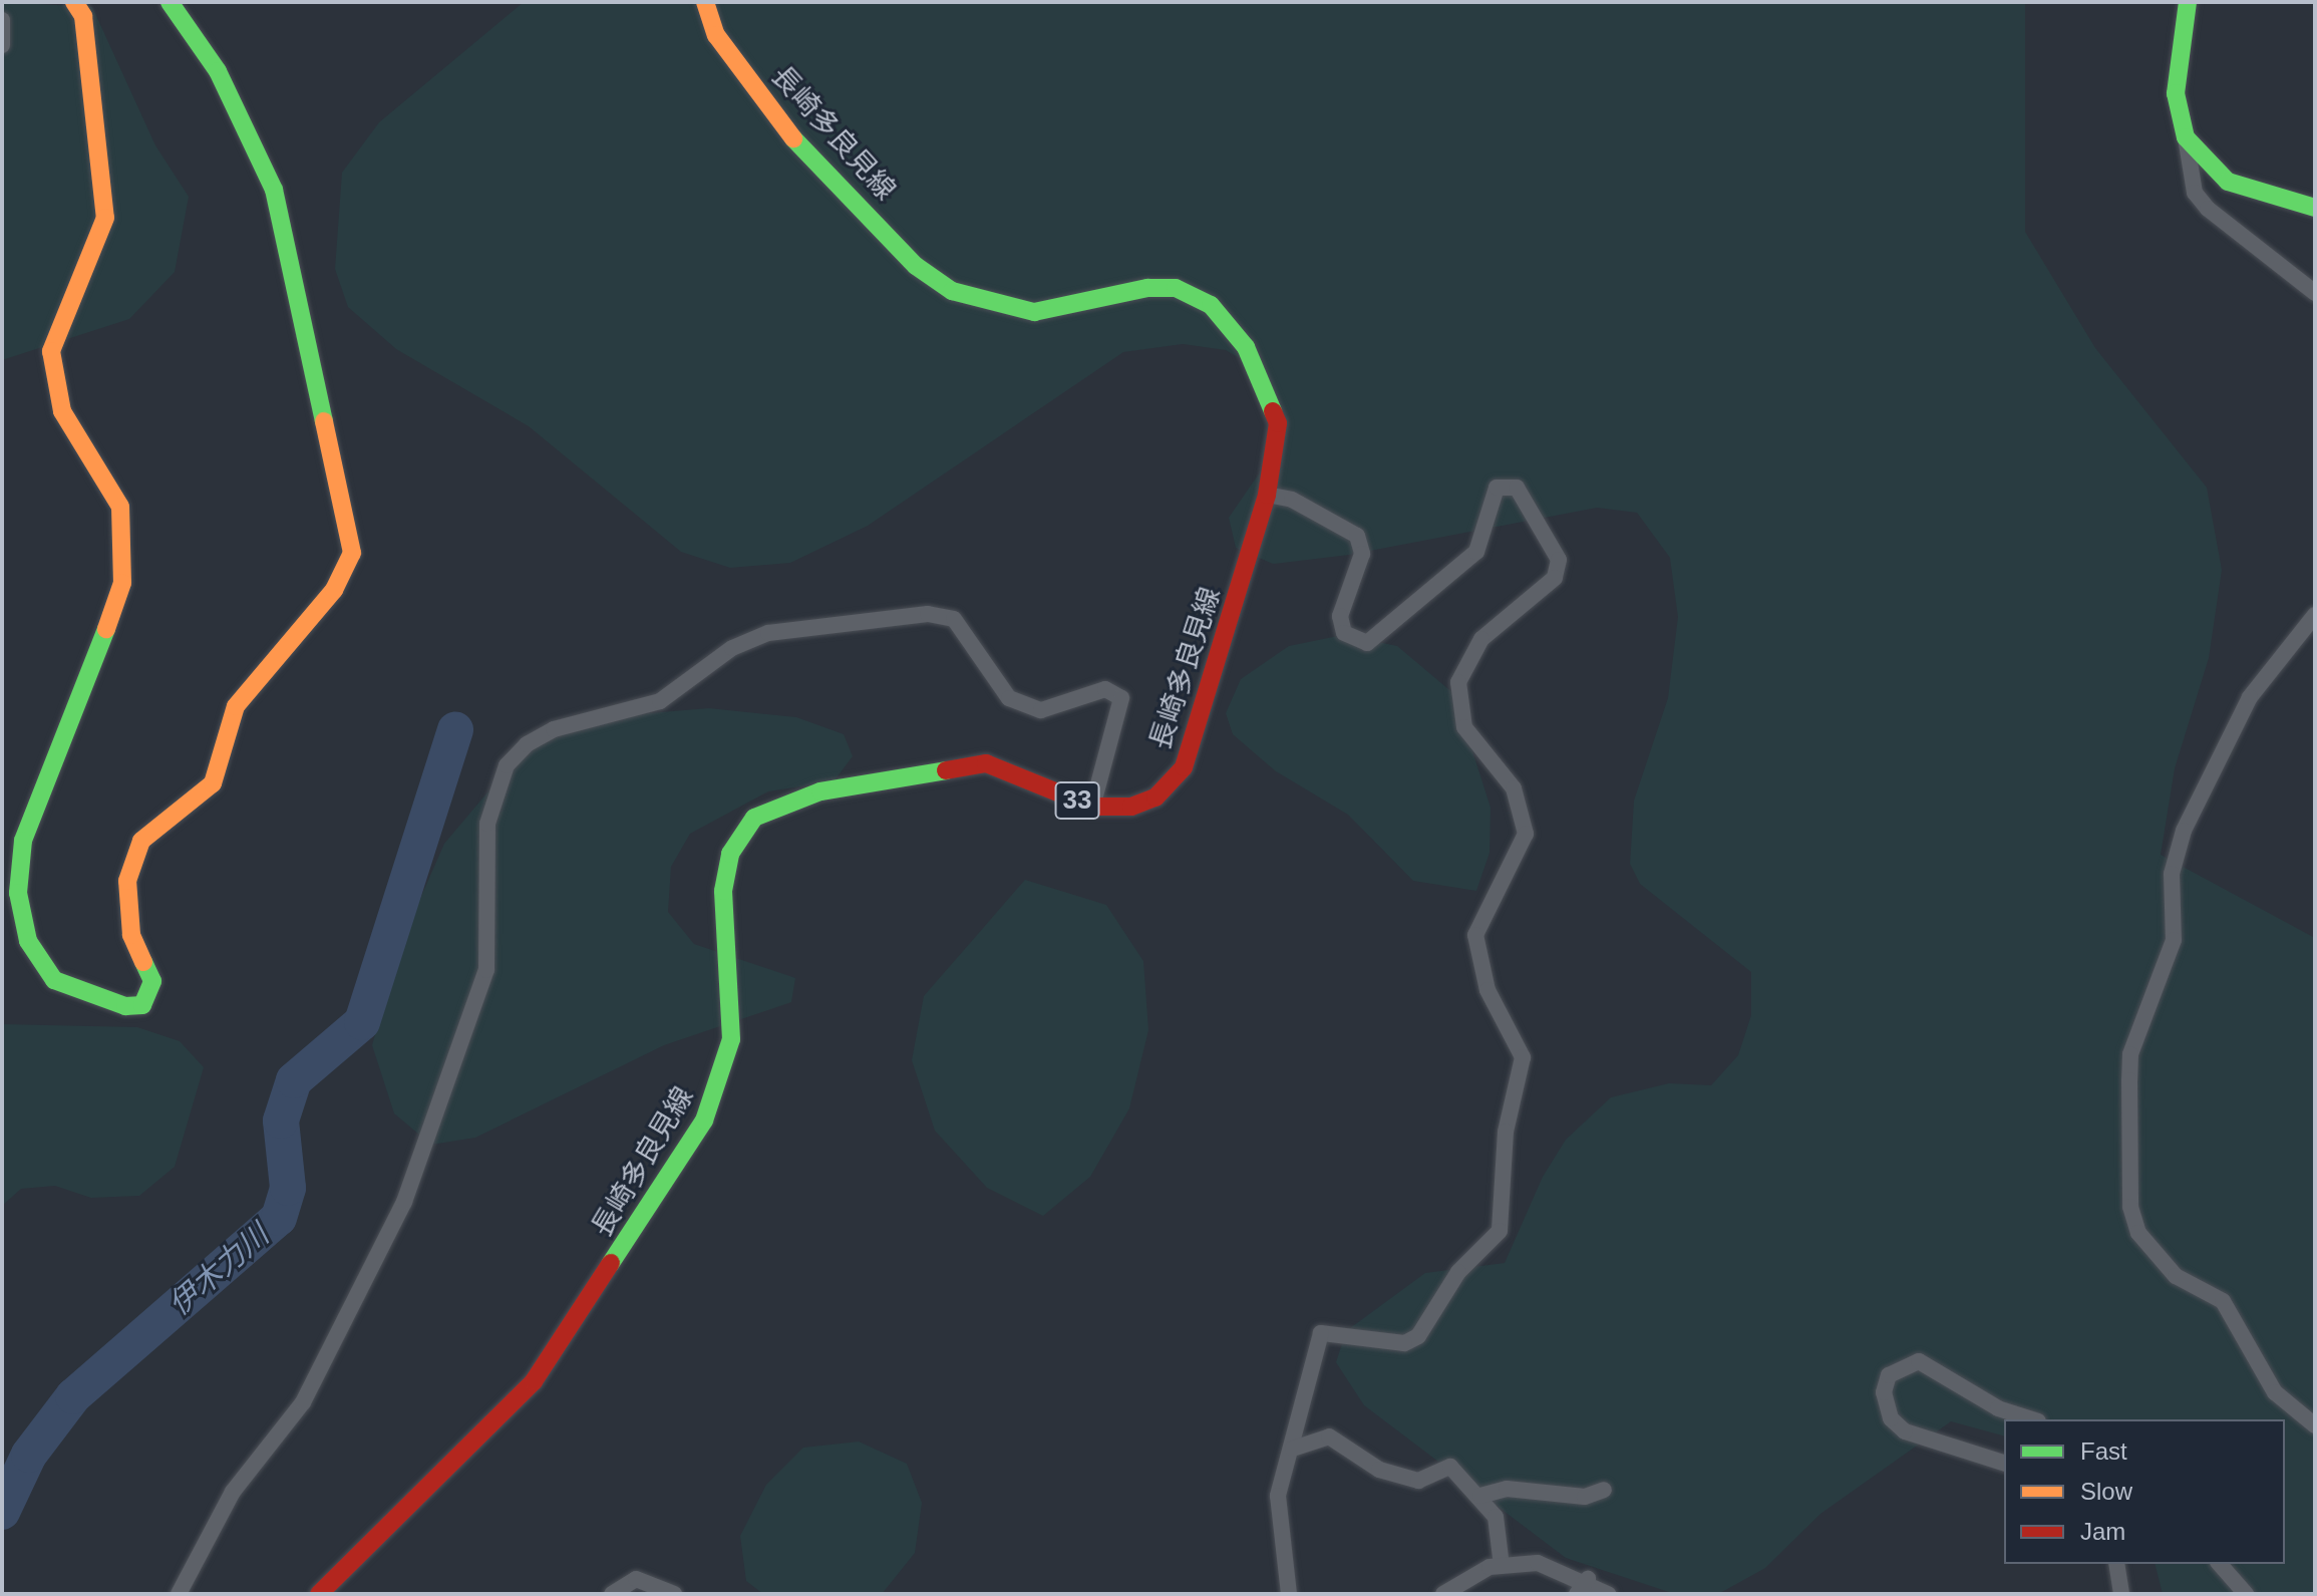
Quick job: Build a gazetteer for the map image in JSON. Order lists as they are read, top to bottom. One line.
{"streets":{"street":["長崎多良見線","33"]},"water":["伊木力川"],"legend":["Fast","Slow","Jam"]}
